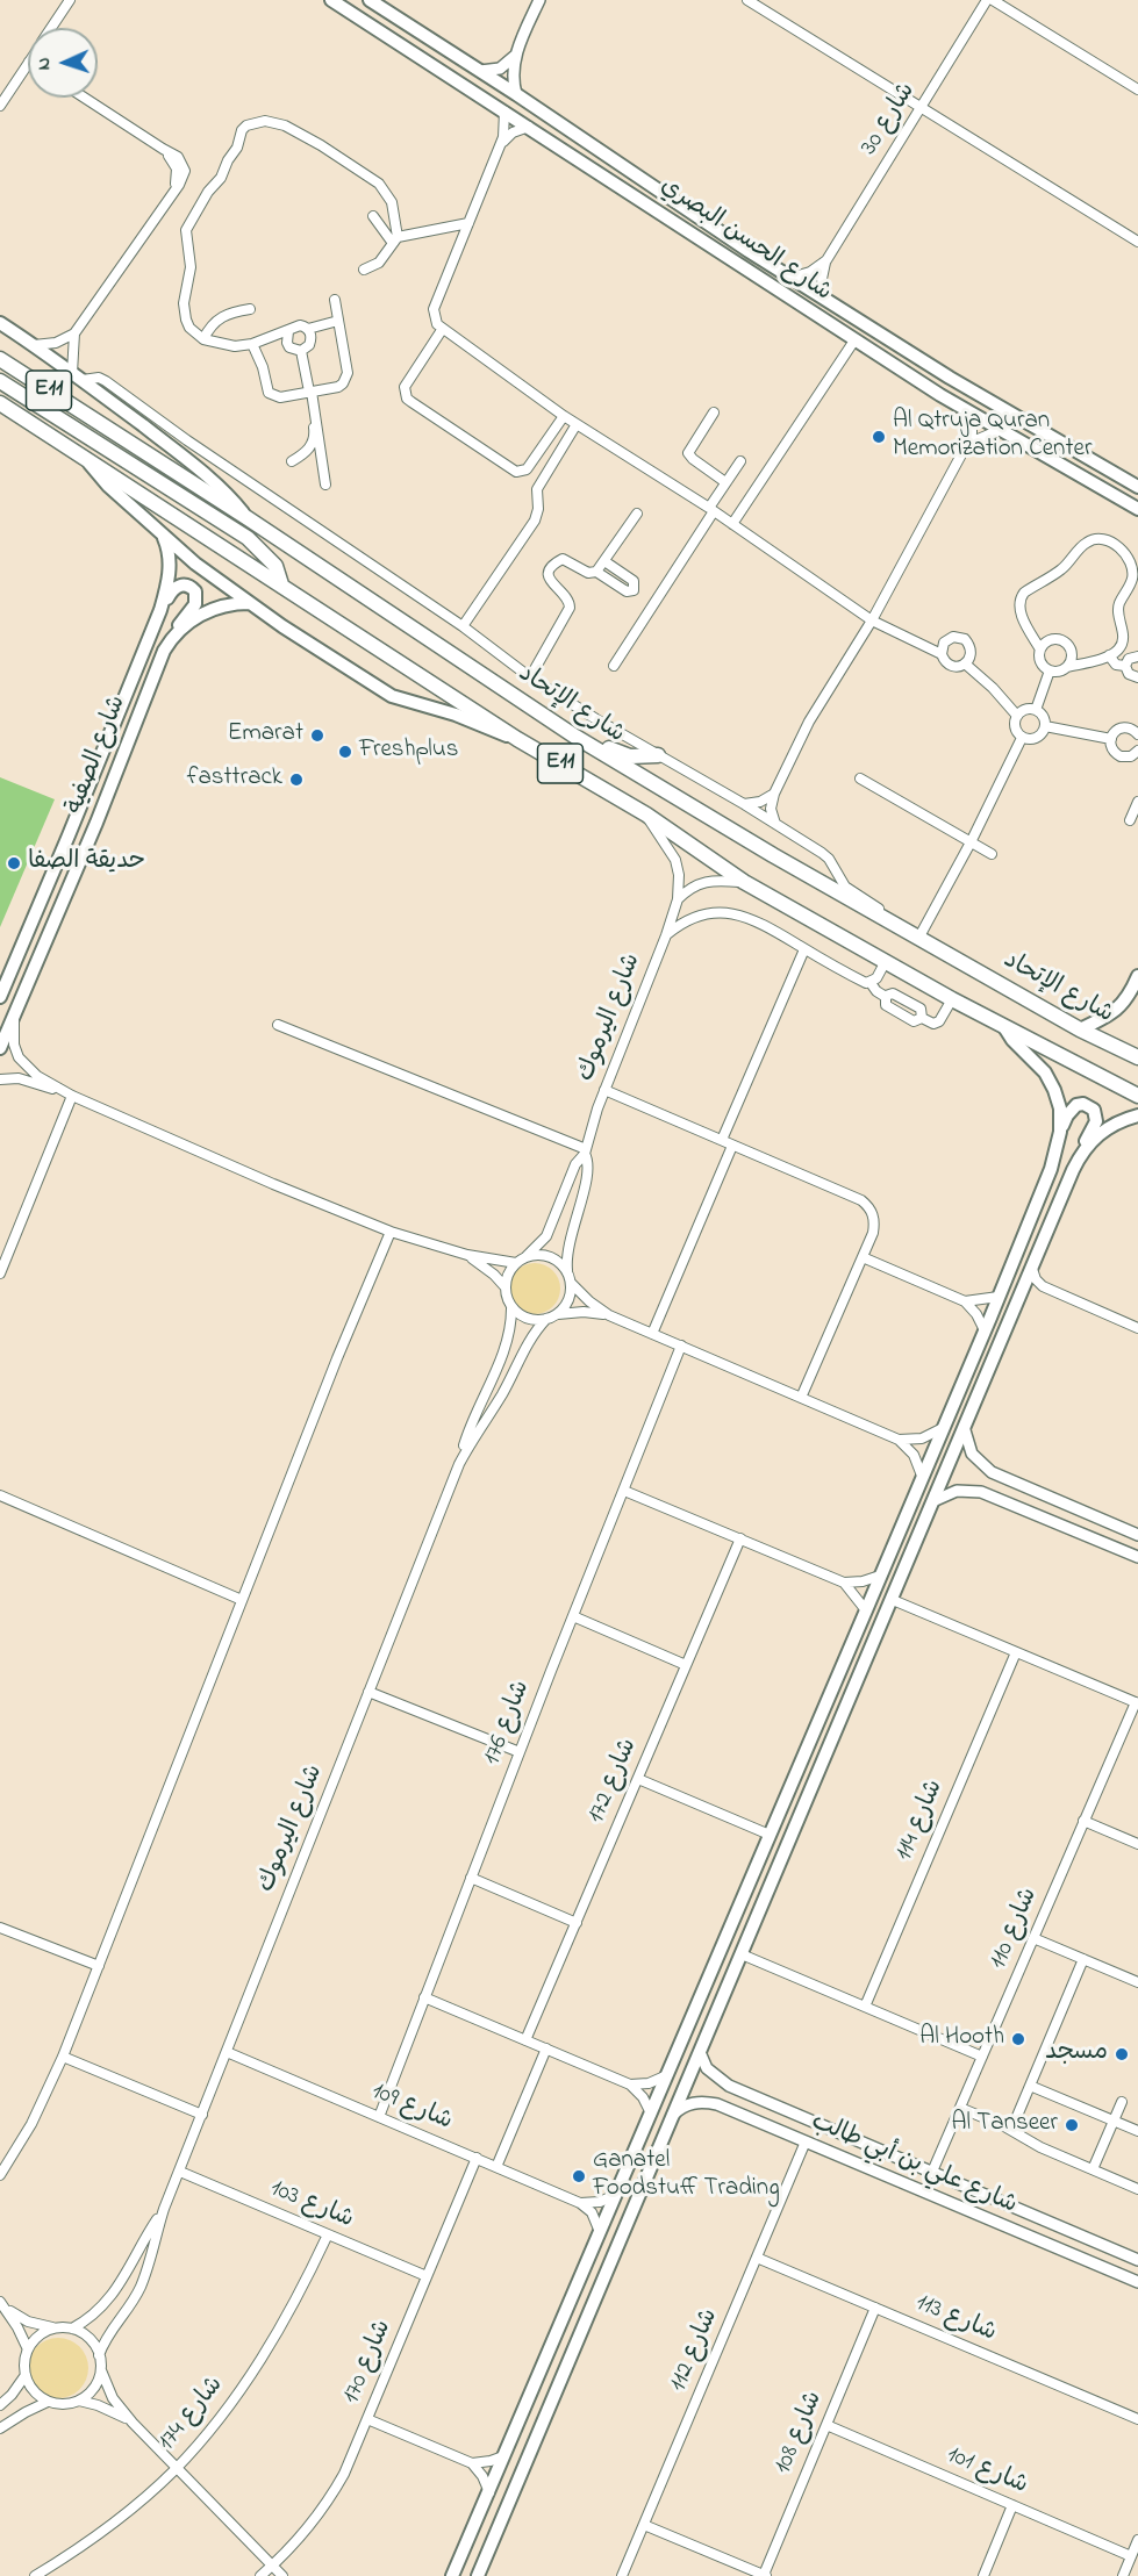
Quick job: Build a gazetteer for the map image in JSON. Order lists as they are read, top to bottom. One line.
{"streets":{"highway":["E11","شارع الإتحاد"],"main road":["شارع الحسن البصري","شارع الصفية"],"street":["شارع 30","شارع اليرموك","شارع 176","شارع 172","شارع 114","شارع 110","شارع 109","شارع علي بن أبي طالب","شارع 103","شارع 113","شارع 112","شارع 170","شارع 174","شارع 108","شارع 101"]},"crossings":[["شارع 30","شارع الحسن البصري"],["E11","شارع اليرموك"],["شارع اليرموك","شارع 109"],["شارع اليرموك","شارع 103"],["شارع 176","شارع 109"],["شارع 110","شارع علي بن أبي طالب"],["شارع 109","شارع 170"],["شارع علي بن أبي طالب","شارع 112"],["شارع 103","شارع 170"],["شارع 103","شارع 174"],["شارع 113","شارع 112"],["شارع 113","شارع 108"],["شارع 108","شارع 101"]],"places":["Al Qtruja Quran Memorization Center","Emarat","Freshplus","fasttrack","حديقة الصفا","Al Hooth","مسجد","Al Tanseer","Ganatel Foodstuff Trading"],"north":"left"}
